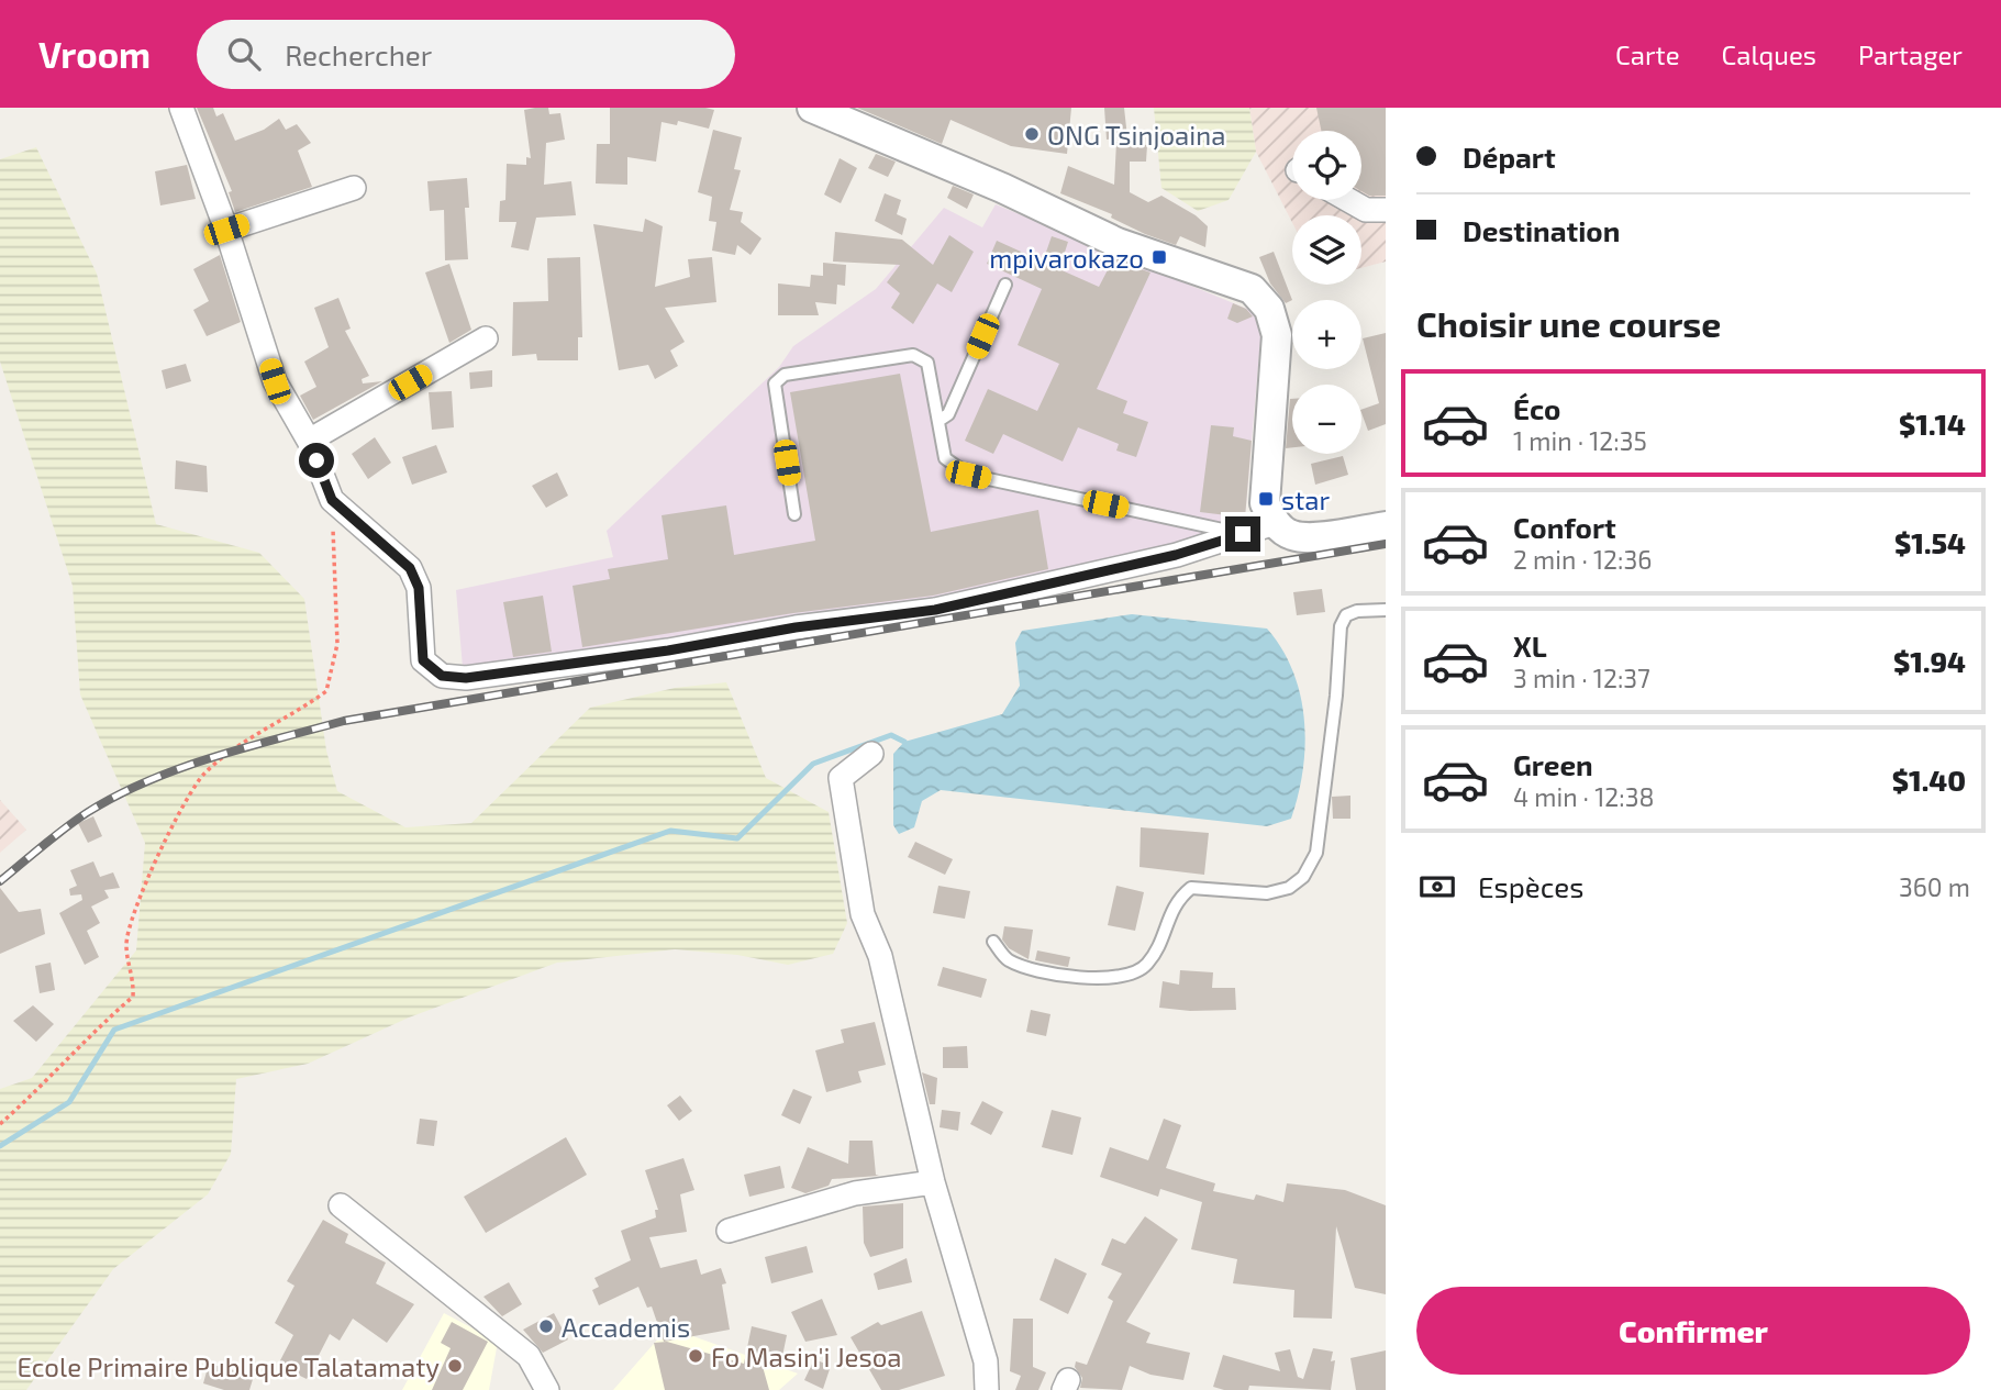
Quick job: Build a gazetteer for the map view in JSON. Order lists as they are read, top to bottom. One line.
{"places":{"other":["ONG Tsinjoaina","Accademis","Fo Masin'i Jesoa","Ecole Primaire Publique Talatamaty"],"transit":["mpivarokazo","star"]},"page":{"header":"Vroom","search":"Rechercher","nav":["Carte","Calques","Partager"],"banner":["Départ","Destination"],"map_buttons":["+","−"],"heading":"Choisir une course","list":[{"name":"Éco","note":"1 min · 12:35","value":"$1.14"},{"name":"Confort","note":"2 min · 12:36","value":"$1.54"},{"name":"XL","note":"3 min · 12:37","value":"$1.94"},{"name":"Green","note":"4 min · 12:38","value":"$1.40"}],"pay":["Espèces","360 m"],"buttons":"Confirmer"}}
